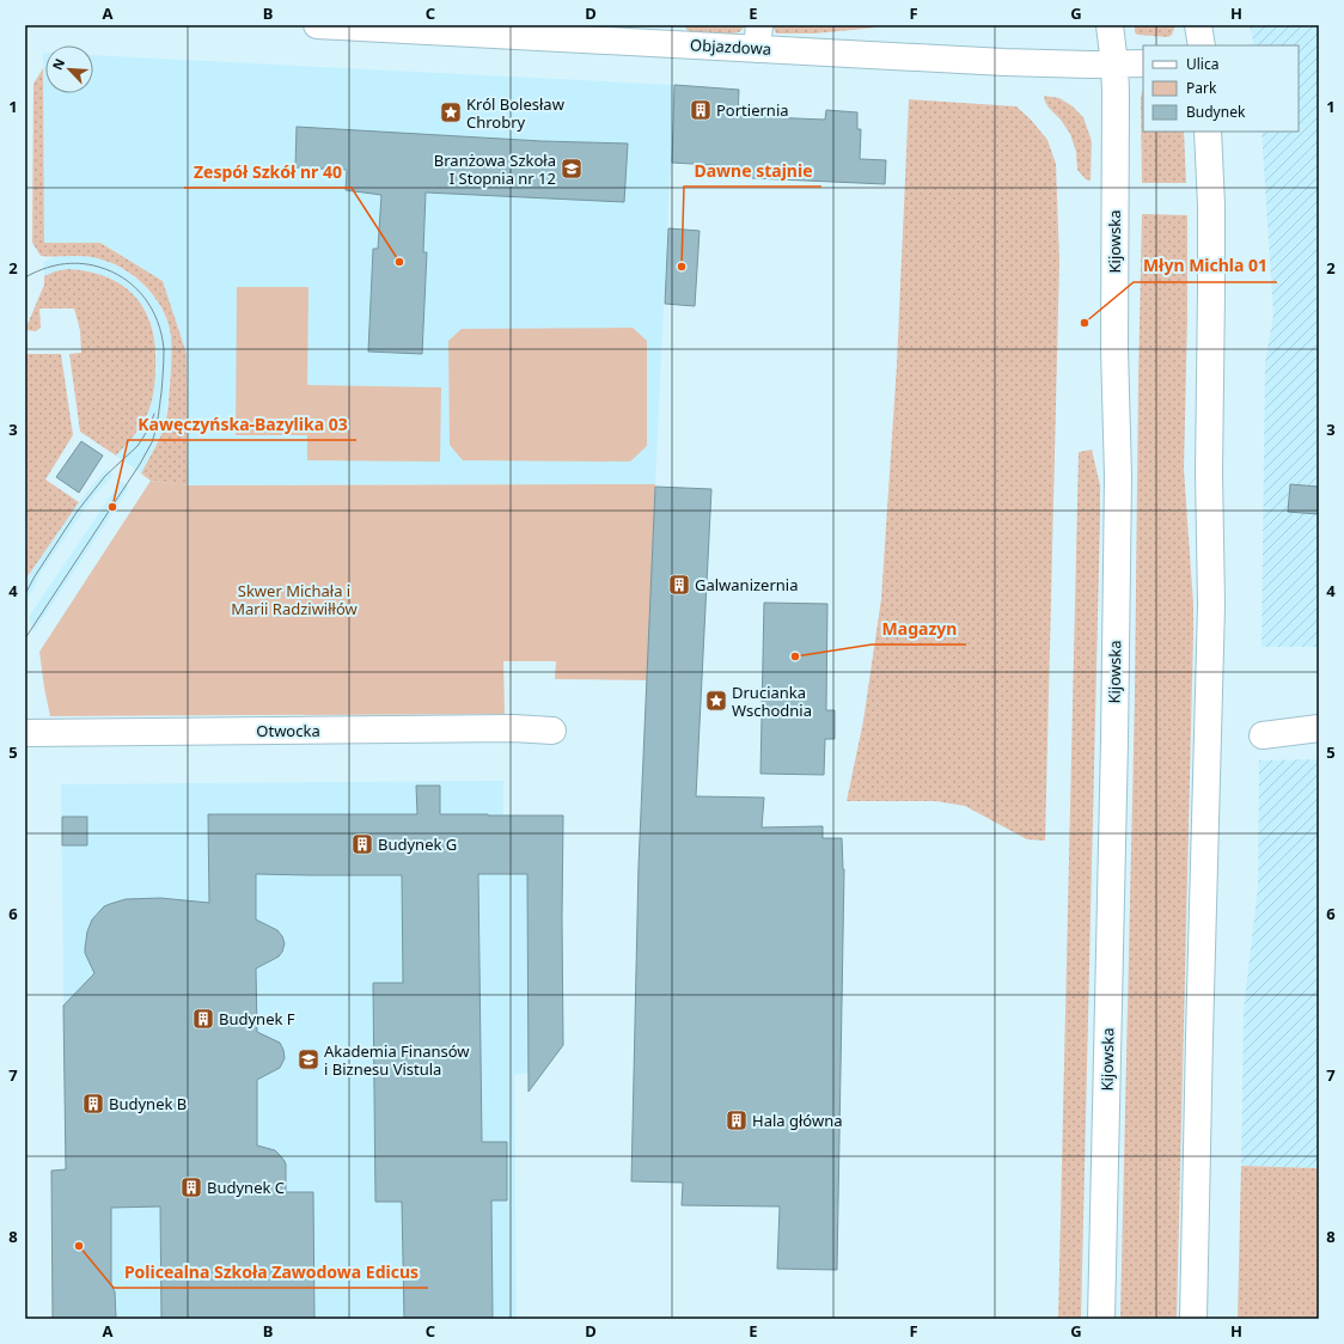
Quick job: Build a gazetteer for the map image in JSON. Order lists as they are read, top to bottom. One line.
{"streets":{"street":["Objazdowa","Kijowska","Otwocka"]},"crossings":[["Objazdowa","Kijowska"]],"parks":["Skwer Michała i Marii Radziwiłłów"],"places":{"building":["Portiernia","Galwanizernia","Budynek G","Budynek F","Budynek B","Hala główna","Budynek C"],"place":["Król Bolesław Chrobry","Drucianka Wschodnia"],"school or university":["Branżowa Szkoła I Stopnia nr 12","Akademia Finansów i Biznesu Vistula"],"other":["Zespół Szkół nr 40","Dawne stajnie","Młyn Michla 01","Kawęczyńska-Bazylika 03","Magazyn","Policealna Szkoła Zawodowa Edicus"]},"legend":["Ulica","Park","Budynek"],"north":"top left","grid":{"columns":["A","B","C","D","E","F","G","H"],"rows":["1","2","3","4","5","6","7","8"]}}
